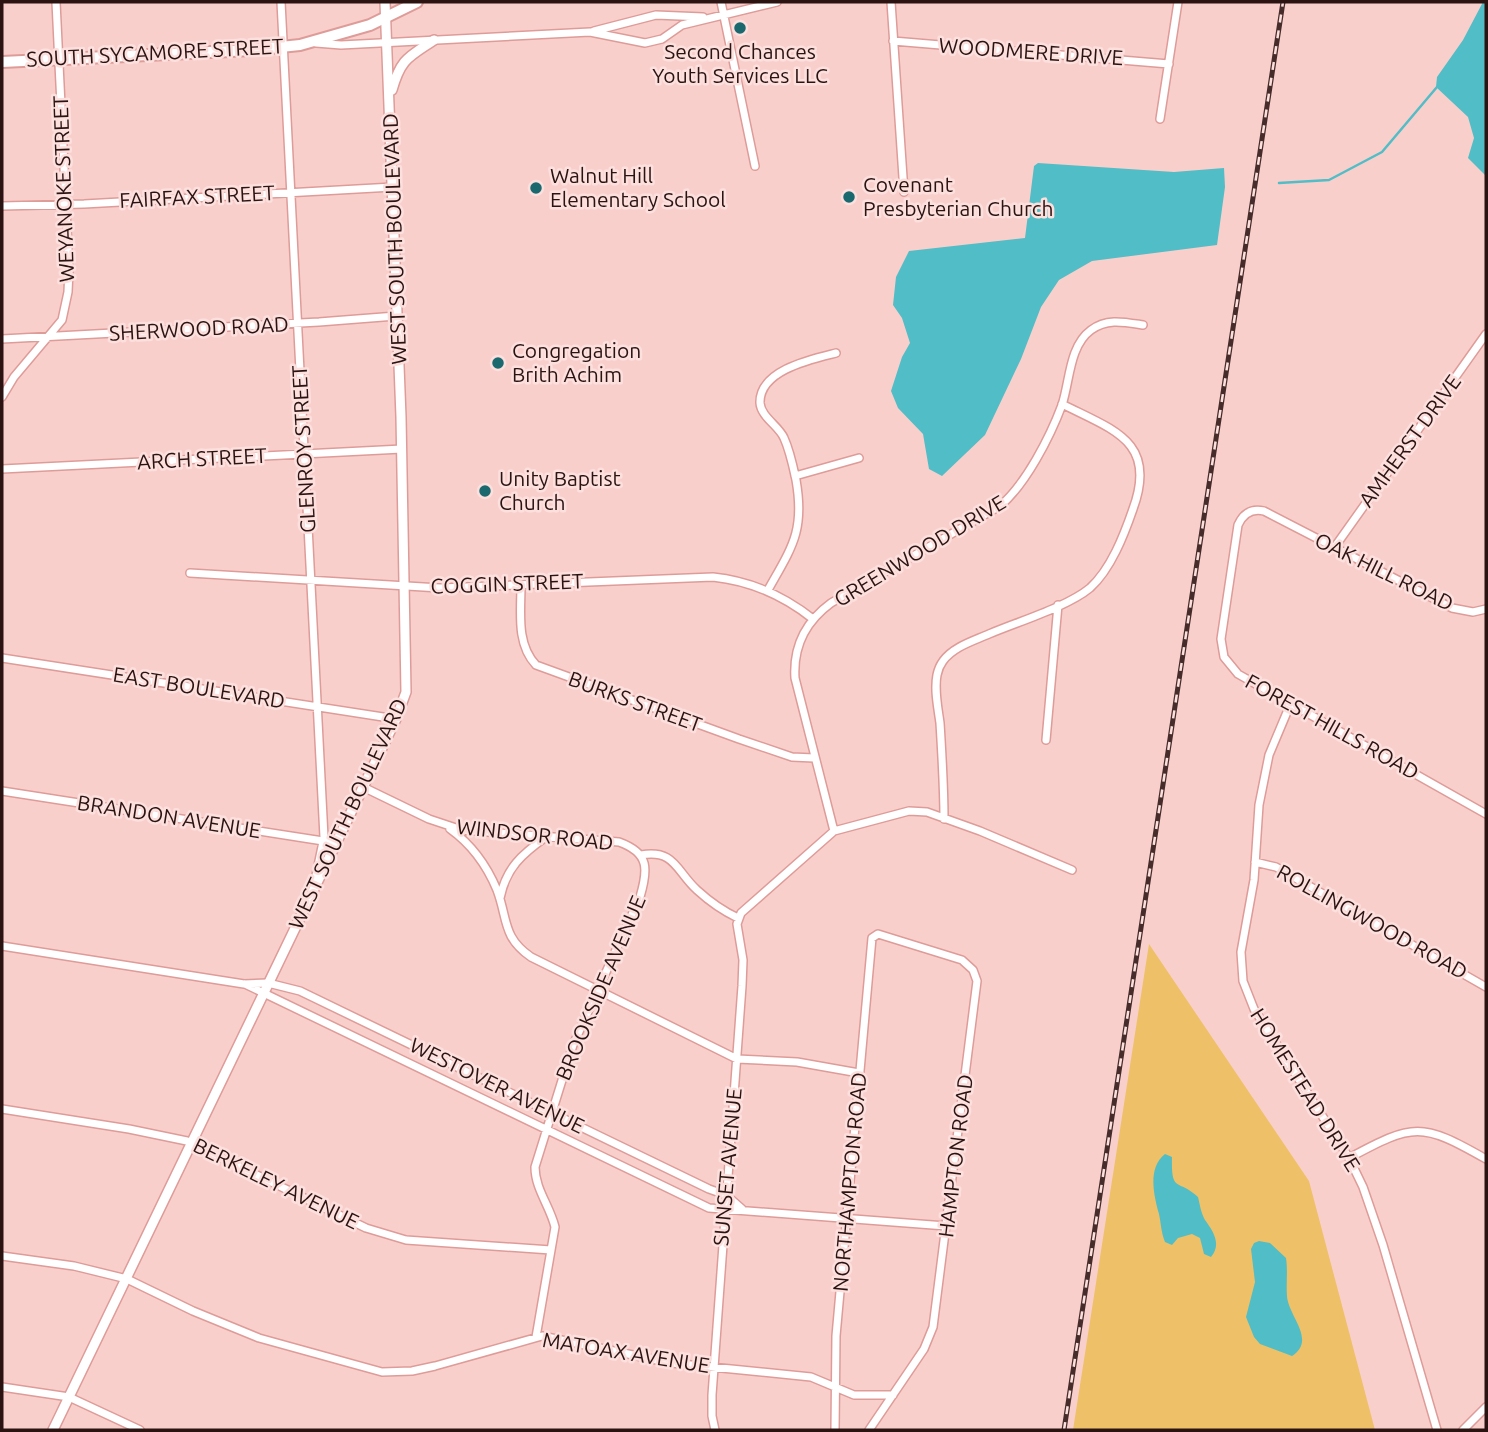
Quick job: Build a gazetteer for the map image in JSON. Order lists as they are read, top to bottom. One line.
{"streets":{"main road":["SOUTH SYCAMORE STREET"],"street":["WOODMERE DRIVE","WEYANOKE STREET","FAIRFAX STREET","WEST SOUTH BOULEVARD","SHERWOOD ROAD","AMHERST DRIVE","GLENROY STREET","ARCH STREET","GREENWOOD DRIVE","OAK HILL ROAD","COGGIN STREET","EAST BOULEVARD","BURKS STREET","FOREST HILLS ROAD","BRANDON AVENUE","WINDSOR ROAD","ROLLINGWOOD ROAD","BROOKSIDE AVENUE","WESTOVER AVENUE","HOMESTEAD DRIVE","HAMPTON ROAD","SUNSET AVENUE","NORTHAMPTON ROAD","BERKELEY AVENUE","MATOAX AVENUE"]},"crossings":[["SOUTH SYCAMORE STREET","WEYANOKE STREET"],["SOUTH SYCAMORE STREET","WEST SOUTH BOULEVARD"],["SOUTH SYCAMORE STREET","GLENROY STREET"],["WEYANOKE STREET","FAIRFAX STREET"],["WEYANOKE STREET","SHERWOOD ROAD"],["FAIRFAX STREET","WEST SOUTH BOULEVARD"],["FAIRFAX STREET","GLENROY STREET"],["WEST SOUTH BOULEVARD","SHERWOOD ROAD"],["WEST SOUTH BOULEVARD","GLENROY STREET"],["WEST SOUTH BOULEVARD","ARCH STREET"],["WEST SOUTH BOULEVARD","COGGIN STREET"],["WEST SOUTH BOULEVARD","EAST BOULEVARD"],["WEST SOUTH BOULEVARD","BRANDON AVENUE"],["WEST SOUTH BOULEVARD","WINDSOR ROAD"],["WEST SOUTH BOULEVARD","WESTOVER AVENUE"],["WEST SOUTH BOULEVARD","BERKELEY AVENUE"],["WEST SOUTH BOULEVARD","MATOAX AVENUE"],["SHERWOOD ROAD","GLENROY STREET"],["AMHERST DRIVE","OAK HILL ROAD"],["GLENROY STREET","ARCH STREET"],["GLENROY STREET","COGGIN STREET"],["GLENROY STREET","EAST BOULEVARD"],["GLENROY STREET","BRANDON AVENUE"],["GREENWOOD DRIVE","COGGIN STREET"],["GREENWOOD DRIVE","BURKS STREET"],["OAK HILL ROAD","FOREST HILLS ROAD"],["COGGIN STREET","BURKS STREET"],["FOREST HILLS ROAD","HOMESTEAD DRIVE"],["WINDSOR ROAD","BROOKSIDE AVENUE"],["WINDSOR ROAD","SUNSET AVENUE"],["ROLLINGWOOD ROAD","HOMESTEAD DRIVE"],["BROOKSIDE AVENUE","WESTOVER AVENUE"],["BROOKSIDE AVENUE","BERKELEY AVENUE"],["BROOKSIDE AVENUE","MATOAX AVENUE"],["WESTOVER AVENUE","HAMPTON ROAD"],["WESTOVER AVENUE","SUNSET AVENUE"],["WESTOVER AVENUE","NORTHAMPTON ROAD"],["HAMPTON ROAD","NORTHAMPTON ROAD"],["HAMPTON ROAD","MATOAX AVENUE"],["SUNSET AVENUE","MATOAX AVENUE"],["NORTHAMPTON ROAD","MATOAX AVENUE"]],"places":["Second Chances Youth Services LLC","Walnut Hill Elementary School","Covenant Presbyterian Church","Congregation Brith Achim","Unity Baptist Church"]}
